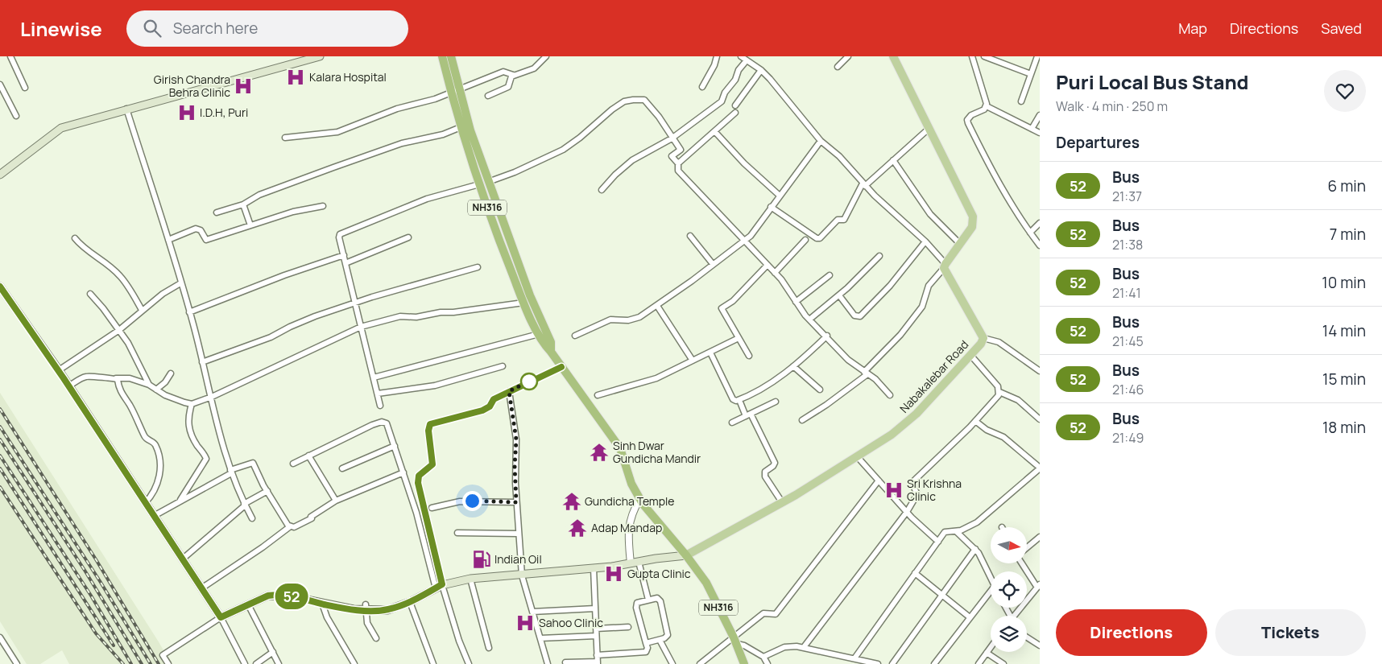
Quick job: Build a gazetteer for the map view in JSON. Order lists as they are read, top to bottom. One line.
{"streets":{"highway":["NH316"],"main road":["Nabakalebar Road"]},"crossings":[["NH316","Nabakalebar Road"]],"places":{"hospital":["Kalara Hospital","Girish Chandra Behra Clinic","I.D.H, Puri","Sri Krishna Clinic","Gupta Clinic","Sahoo Clinic"],"temple":["Sinh Dwar Gundicha Mandir","Gundicha Temple","Adap Mandap"],"fuel station":["Indian Oil"]},"lines":["bus line 52"],"north":"right","page":{"header":"Linewise","search":"Search here","nav":["Map","Directions","Saved"],"on_map":"52","heading":[["Puri Local Bus Stand","Walk · 4 min · 250 m"],"Departures"],"list":[{"mark":"52","name":"Bus","note":"21:37","value":"6 min"},{"mark":"52","name":"Bus","note":"21:38","value":"7 min"},{"mark":"52","name":"Bus","note":"21:41","value":"10 min"},{"mark":"52","name":"Bus","note":"21:45","value":"14 min"},{"mark":"52","name":"Bus","note":"21:46","value":"15 min"},{"mark":"52","name":"Bus","note":"21:49","value":"18 min"}],"buttons":["Directions","Tickets"]}}
